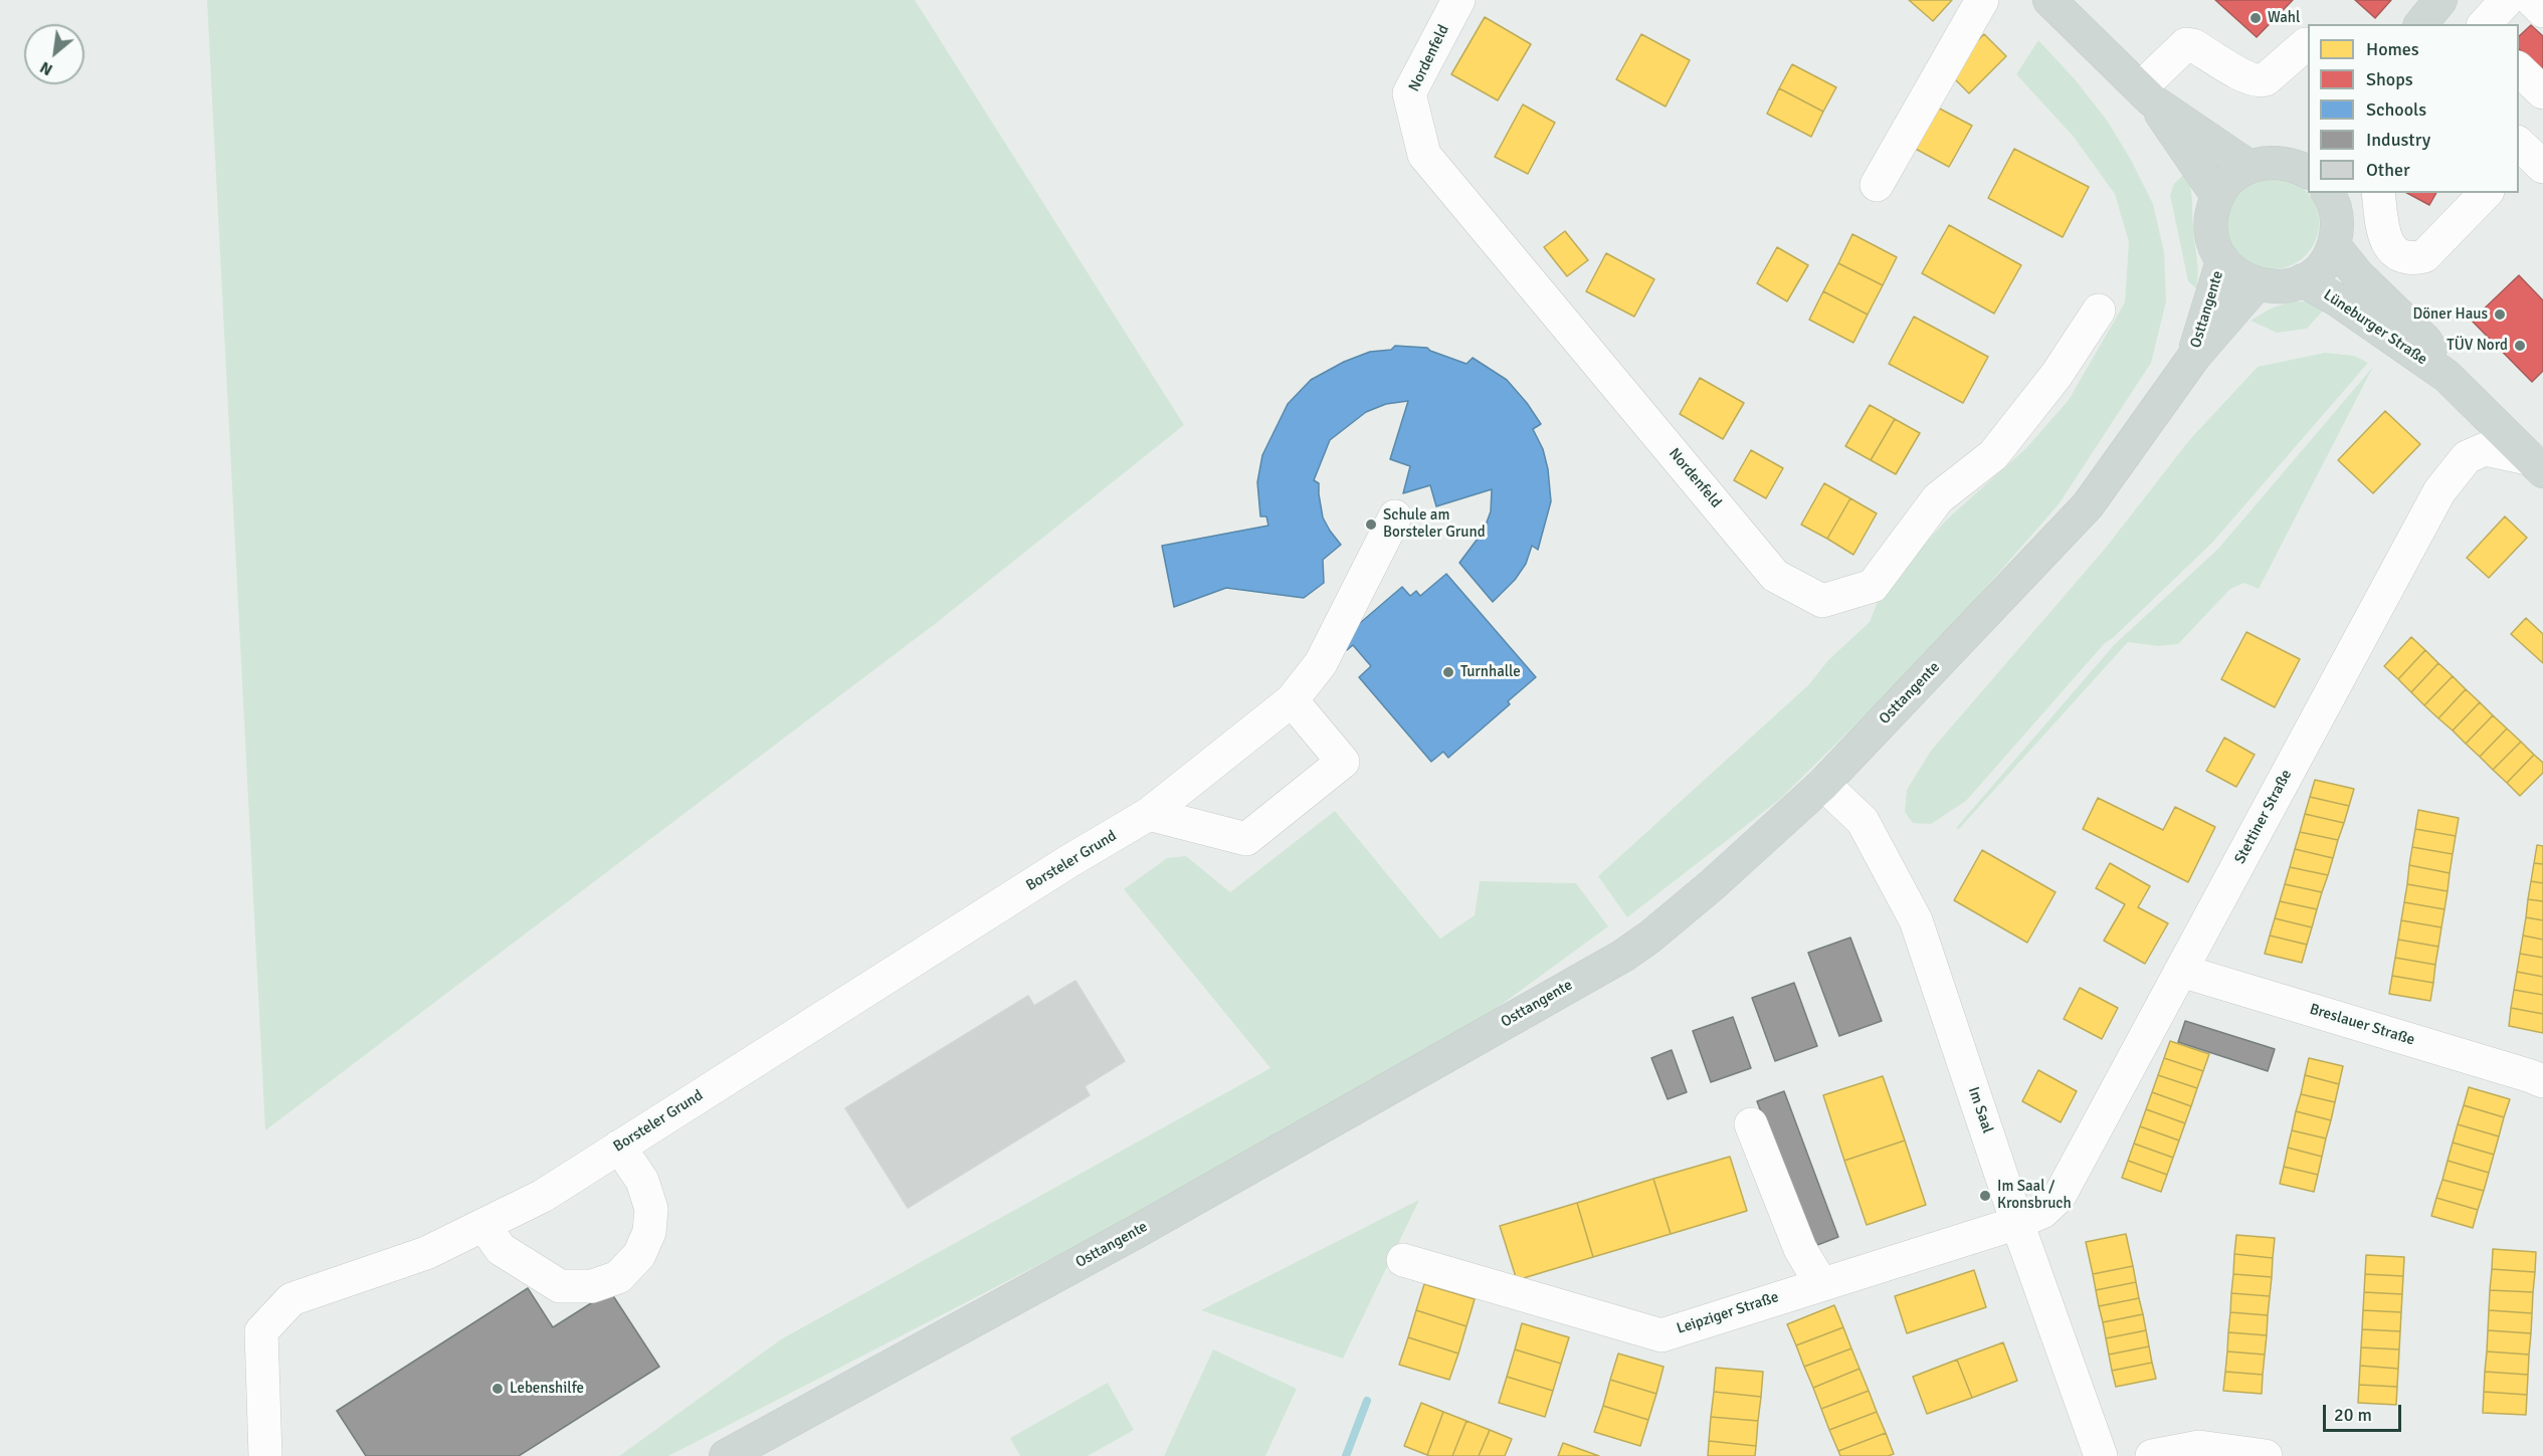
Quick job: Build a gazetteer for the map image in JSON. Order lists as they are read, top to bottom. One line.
{"streets":{"main road":["Osttangente","Lüneburger Straße"],"street":["Nordenfeld","Stettiner Straße","Borsteler Grund","Breslauer Straße","Im Saal","Leipziger Straße"]},"crossings":[["Osttangente","Im Saal"],["Lüneburger Straße","Stettiner Straße"],["Stettiner Straße","Breslauer Straße"],["Stettiner Straße","Im Saal"],["Stettiner Straße","Leipziger Straße"],["Im Saal","Leipziger Straße"]],"places":["Wahl","Döner Haus","TÜV Nord","Schule am Borsteler Grund","Turnhalle","Im Saal / Kronsbruch","Lebenshilfe"],"legend":["Homes","Shops","Schools","Industry","Other"],"scale_bar":"20 m","north":"bottom left"}
